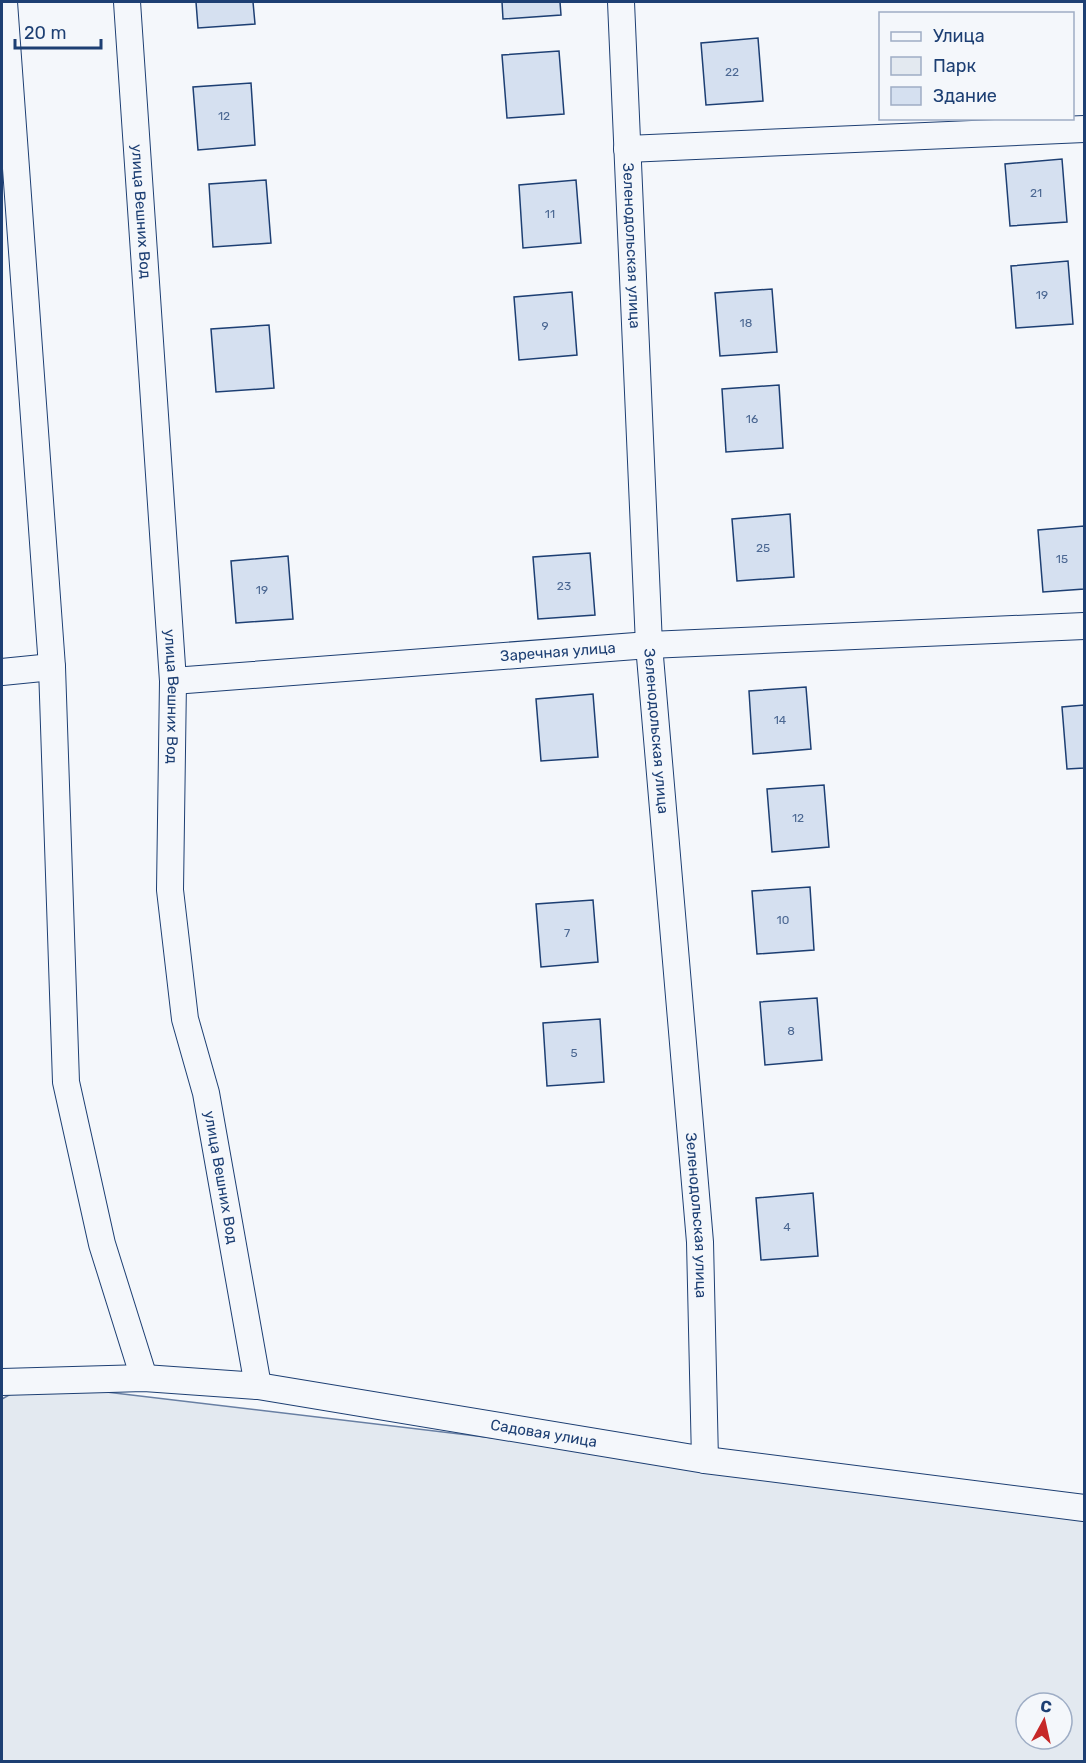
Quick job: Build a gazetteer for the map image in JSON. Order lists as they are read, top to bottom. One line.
{"streets":{"street":["улица Вешних Вод","Зеленодольская улица","Заречная улица","Садовая улица"]},"crossings":[["улица Вешних Вод","Заречная улица"],["улица Вешних Вод","Садовая улица"],["Зеленодольская улица","Заречная улица"],["Зеленодольская улица","Садовая улица"]],"house_numbers":["22","12","21","11","19","18","9","16","25","15","23","19","14","12","10","7","8","5","4"],"legend":["Улица","Парк","Здание"],"scale_bar":"20 m","north":"top"}
